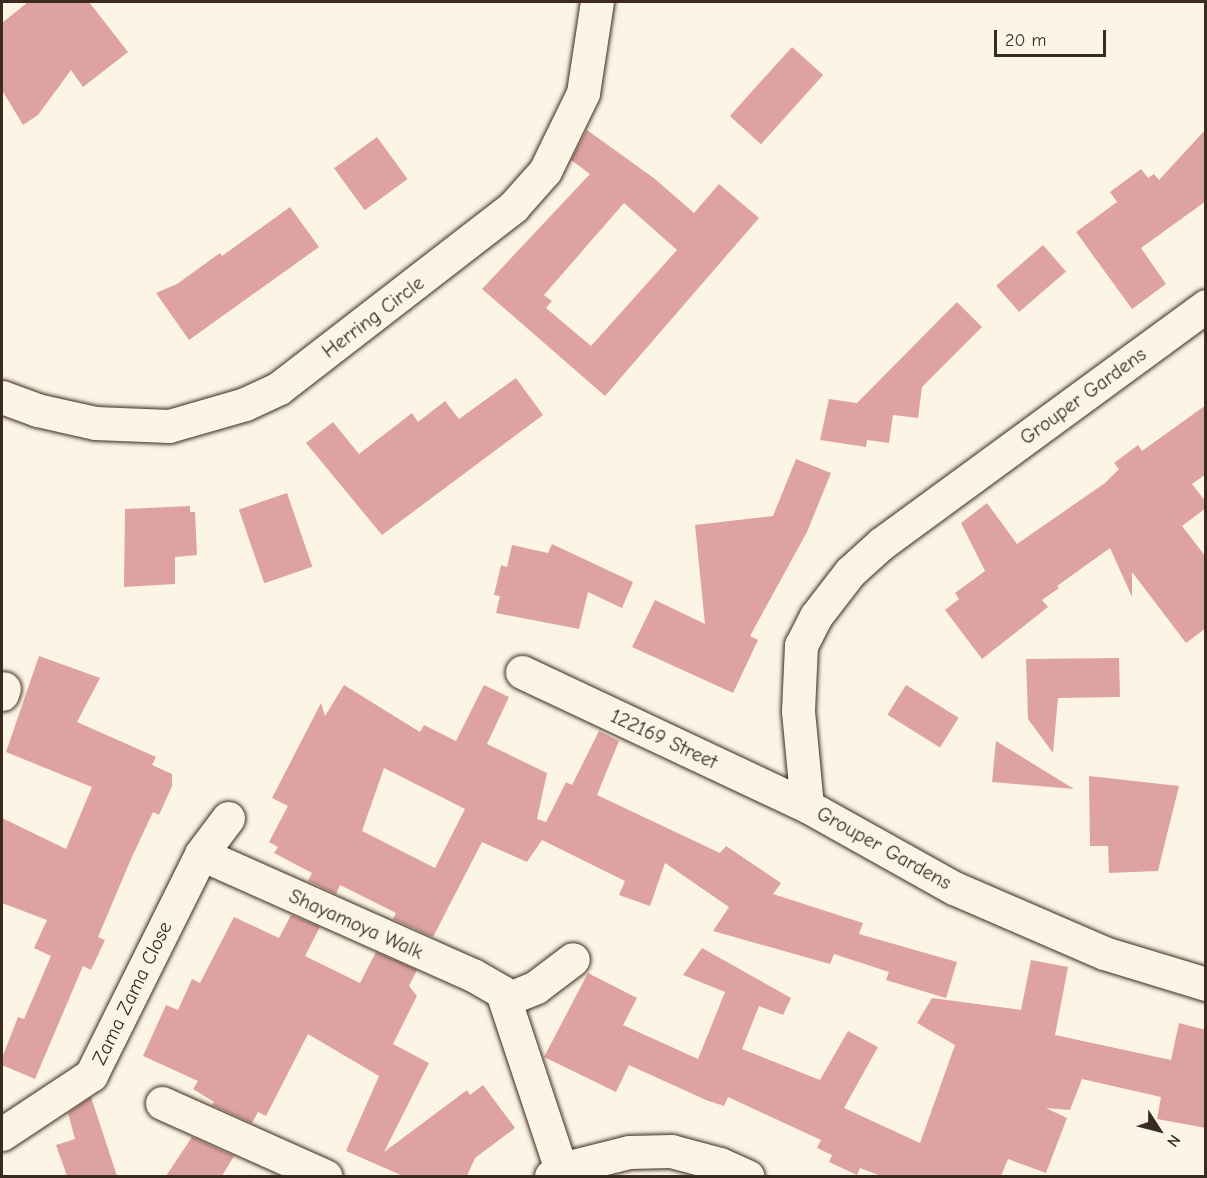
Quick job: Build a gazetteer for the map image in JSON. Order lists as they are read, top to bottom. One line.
{"streets":{"street":["Herring Circle","Grouper Gardens","122169 Street","Shayamoya Walk","Zama Zama Close"]},"crossings":[["Grouper Gardens","122169 Street"],["Shayamoya Walk","Zama Zama Close"]],"scale_bar":"20 m","north":"bottom right"}
